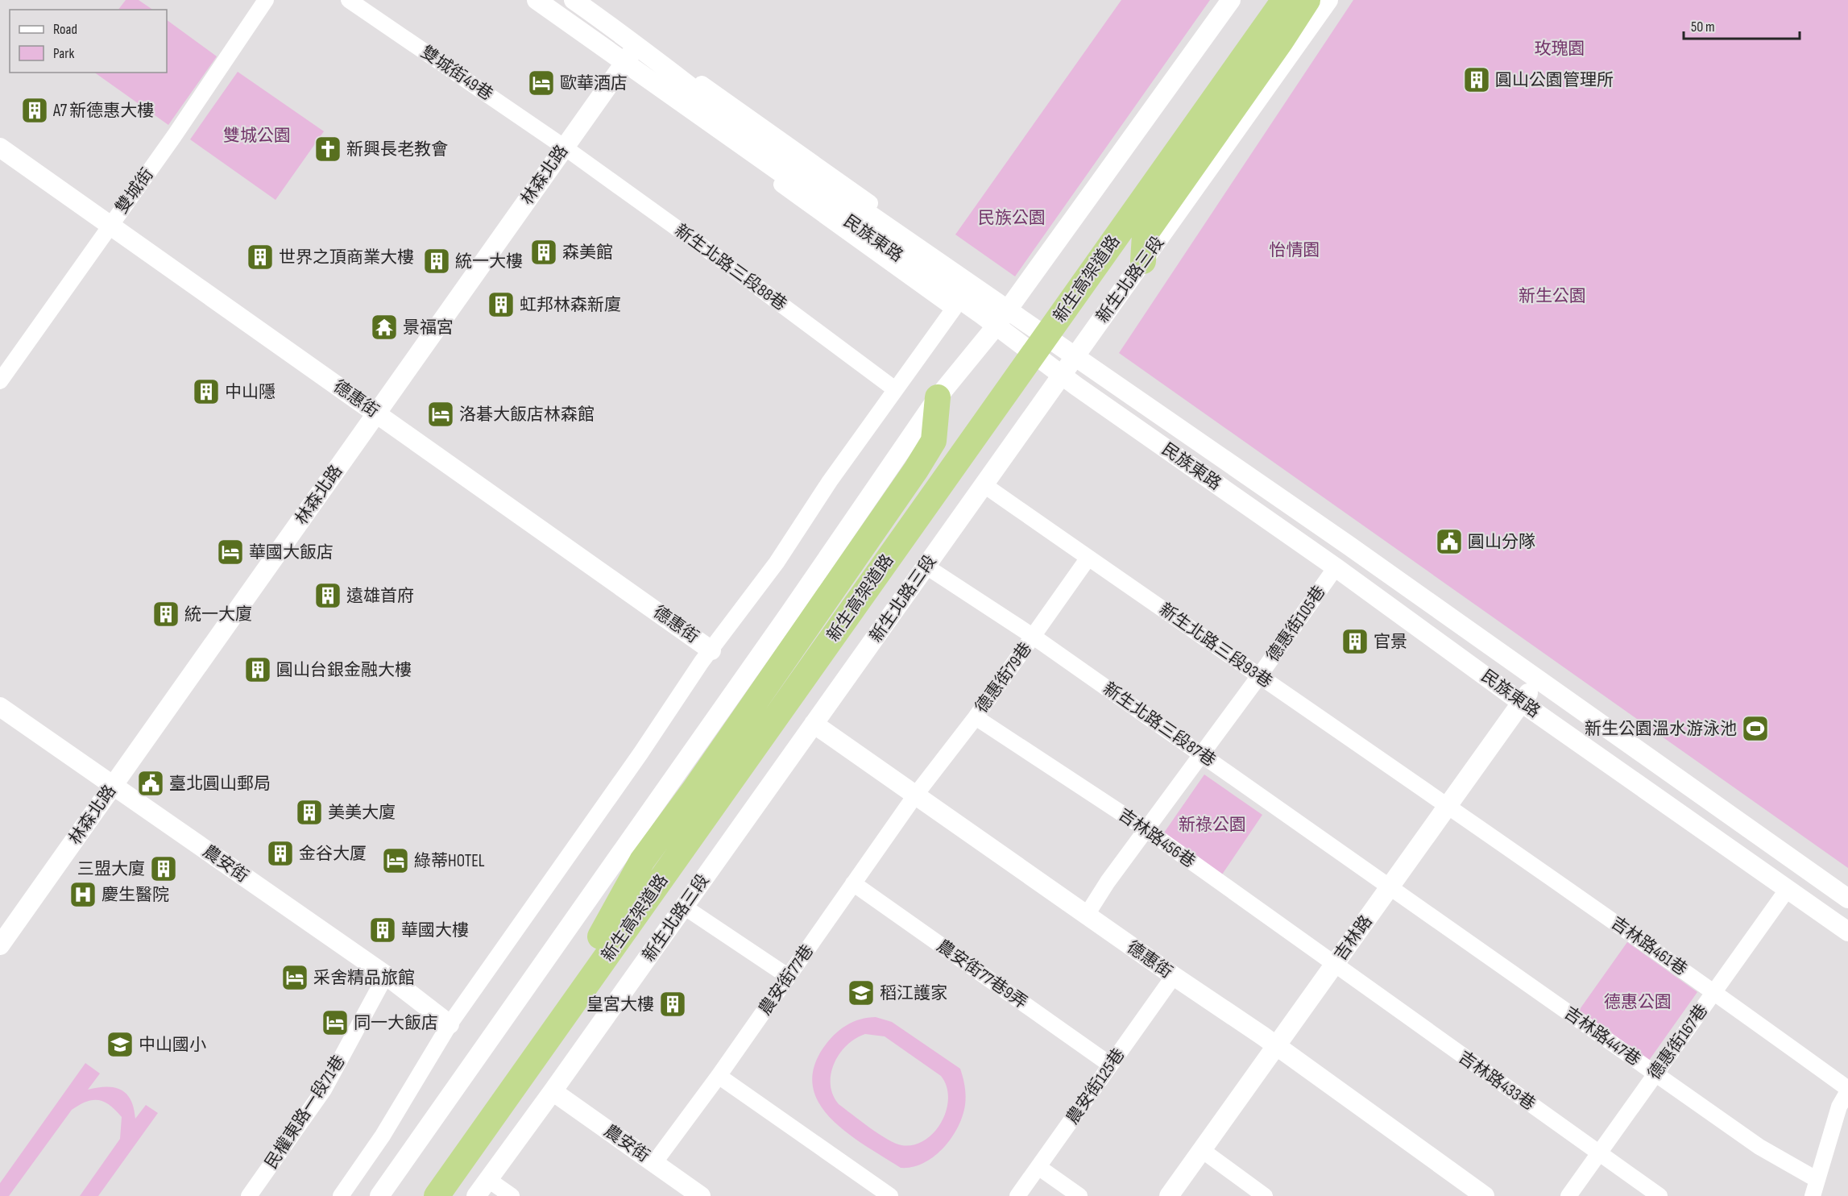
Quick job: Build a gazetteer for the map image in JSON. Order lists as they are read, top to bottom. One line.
{"streets":{"highway":["新生高架道路"],"street":["雙城街49巷","林森北路","雙城街","民族東路","新生北路三段88巷","新生北路三段","德惠街","德惠街105巷","新生北路三段93巷","德惠街79巷","新生北路三段87巷","吉林路456巷","農安街","吉林路","吉林路461巷","農安街77巷9弄","農安街77巷","吉林路447巷","德惠街167巷","吉林路433巷","農安街125巷","民權東路一段71巷"]},"crossings":[["雙城街49巷","林森北路"],["雙城街49巷","新生北路三段88巷"],["林森北路","民族東路"],["林森北路","新生北路三段88巷"],["林森北路","德惠街"],["林森北路","農安街"],["雙城街","德惠街"],["民族東路","新生北路三段"],["民族東路","德惠街105巷"],["民族東路","吉林路"],["民族東路","德惠街167巷"],["新生北路三段","德惠街"],["新生北路三段","新生北路三段93巷"],["新生北路三段","新生北路三段87巷"],["新生北路三段","農安街"],["德惠街","德惠街105巷"],["德惠街","德惠街79巷"],["德惠街","吉林路"],["德惠街","農安街77巷"],["德惠街","農安街125巷"],["德惠街105巷","新生北路三段93巷"],["德惠街105巷","新生北路三段87巷"],["德惠街105巷","吉林路456巷"],["新生北路三段93巷","德惠街79巷"],["新生北路三段93巷","吉林路"],["新生北路三段93巷","吉林路461巷"],["德惠街79巷","新生北路三段87巷"],["德惠街79巷","吉林路456巷"],["德惠街79巷","農安街77巷"],["新生北路三段87巷","吉林路"],["新生北路三段87巷","吉林路447巷"],["吉林路456巷","吉林路"],["吉林路456巷","吉林路433巷"],["農安街","農安街77巷"],["農安街","民權東路一段71巷"],["吉林路","吉林路461巷"],["吉林路","吉林路447巷"],["吉林路","吉林路433巷"],["吉林路461巷","德惠街167巷"],["農安街77巷9弄","農安街77巷"],["農安街77巷9弄","農安街125巷"],["吉林路447巷","德惠街167巷"],["德惠街167巷","吉林路433巷"]],"parks":["玫瑰園","雙城公園","民族公園","怡情園","新生公園","新祿公園","德惠公園"],"places":{"building":["圓山公園管理所","A7 新德惠大樓","森美館","世界之頂商業大樓","統一大樓","虹邦林森新廈","中山隱","遠雄首府","統一大廈","官景","圓山台銀金融大樓","美美大廈","金谷大厦","三盟大廈","華國大樓","皇宮大樓"],"hotel":["歐華酒店","洛碁大飯店林森館","華國大飯店","綠蒂HOTEL","采舍精品旅館","同一大飯店"],"church":["新興長老教會"],"temple":["景福宮"],"public building":["圓山分隊","臺北圓山郵局"],"sports":["新生公園溫水游泳池"],"hospital":["慶生醫院"],"school or university":["稻江護家","中山國小"]},"legend":["Road","Park"],"scale_bar":"50 m"}
